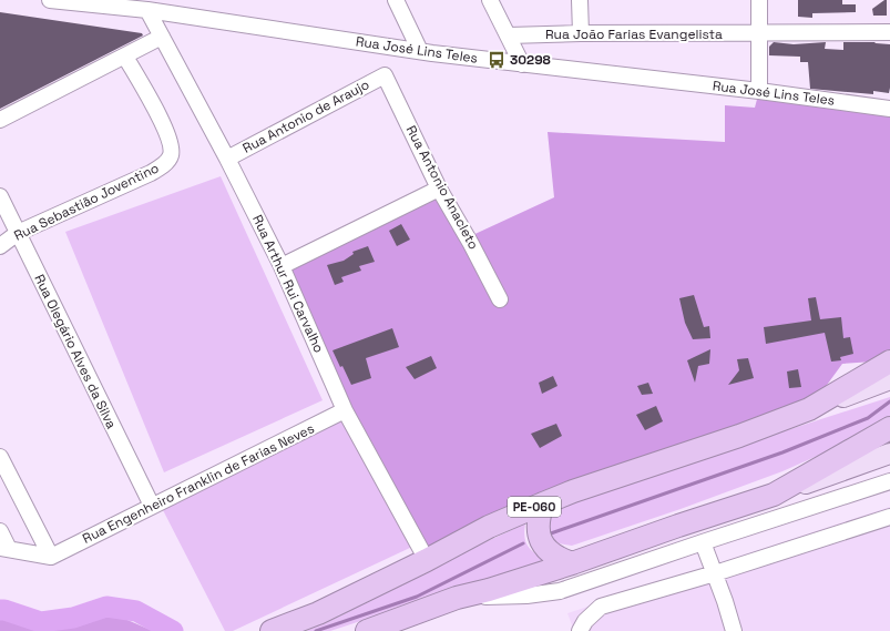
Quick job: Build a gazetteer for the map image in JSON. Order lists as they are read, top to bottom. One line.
{"streets":{"highway":["PE-060"],"street":["Rua João Farias Evangelista","Rua José Lins Teles","Rua Antonio de Araujo","Rua Antonio Anacleto","Rua Sebastião Joventino","Rua Arthur Rui Carvalho","Rua Olegário Alves da Silva","Rua Engenheiro Franklin de Farias Neves"]},"crossings":[["Rua José Lins Teles","Rua Arthur Rui Carvalho"],["Rua Antonio de Araujo","Rua Antonio Anacleto"],["Rua Antonio de Araujo","Rua Arthur Rui Carvalho"],["Rua Sebastião Joventino","Rua Olegário Alves da Silva"],["Rua Arthur Rui Carvalho","Rua Engenheiro Franklin de Farias Neves"],["Rua Arthur Rui Carvalho","PE-060"],["Rua Olegário Alves da Silva","Rua Engenheiro Franklin de Farias Neves"]],"places":{"bus stop":["30298"]}}
